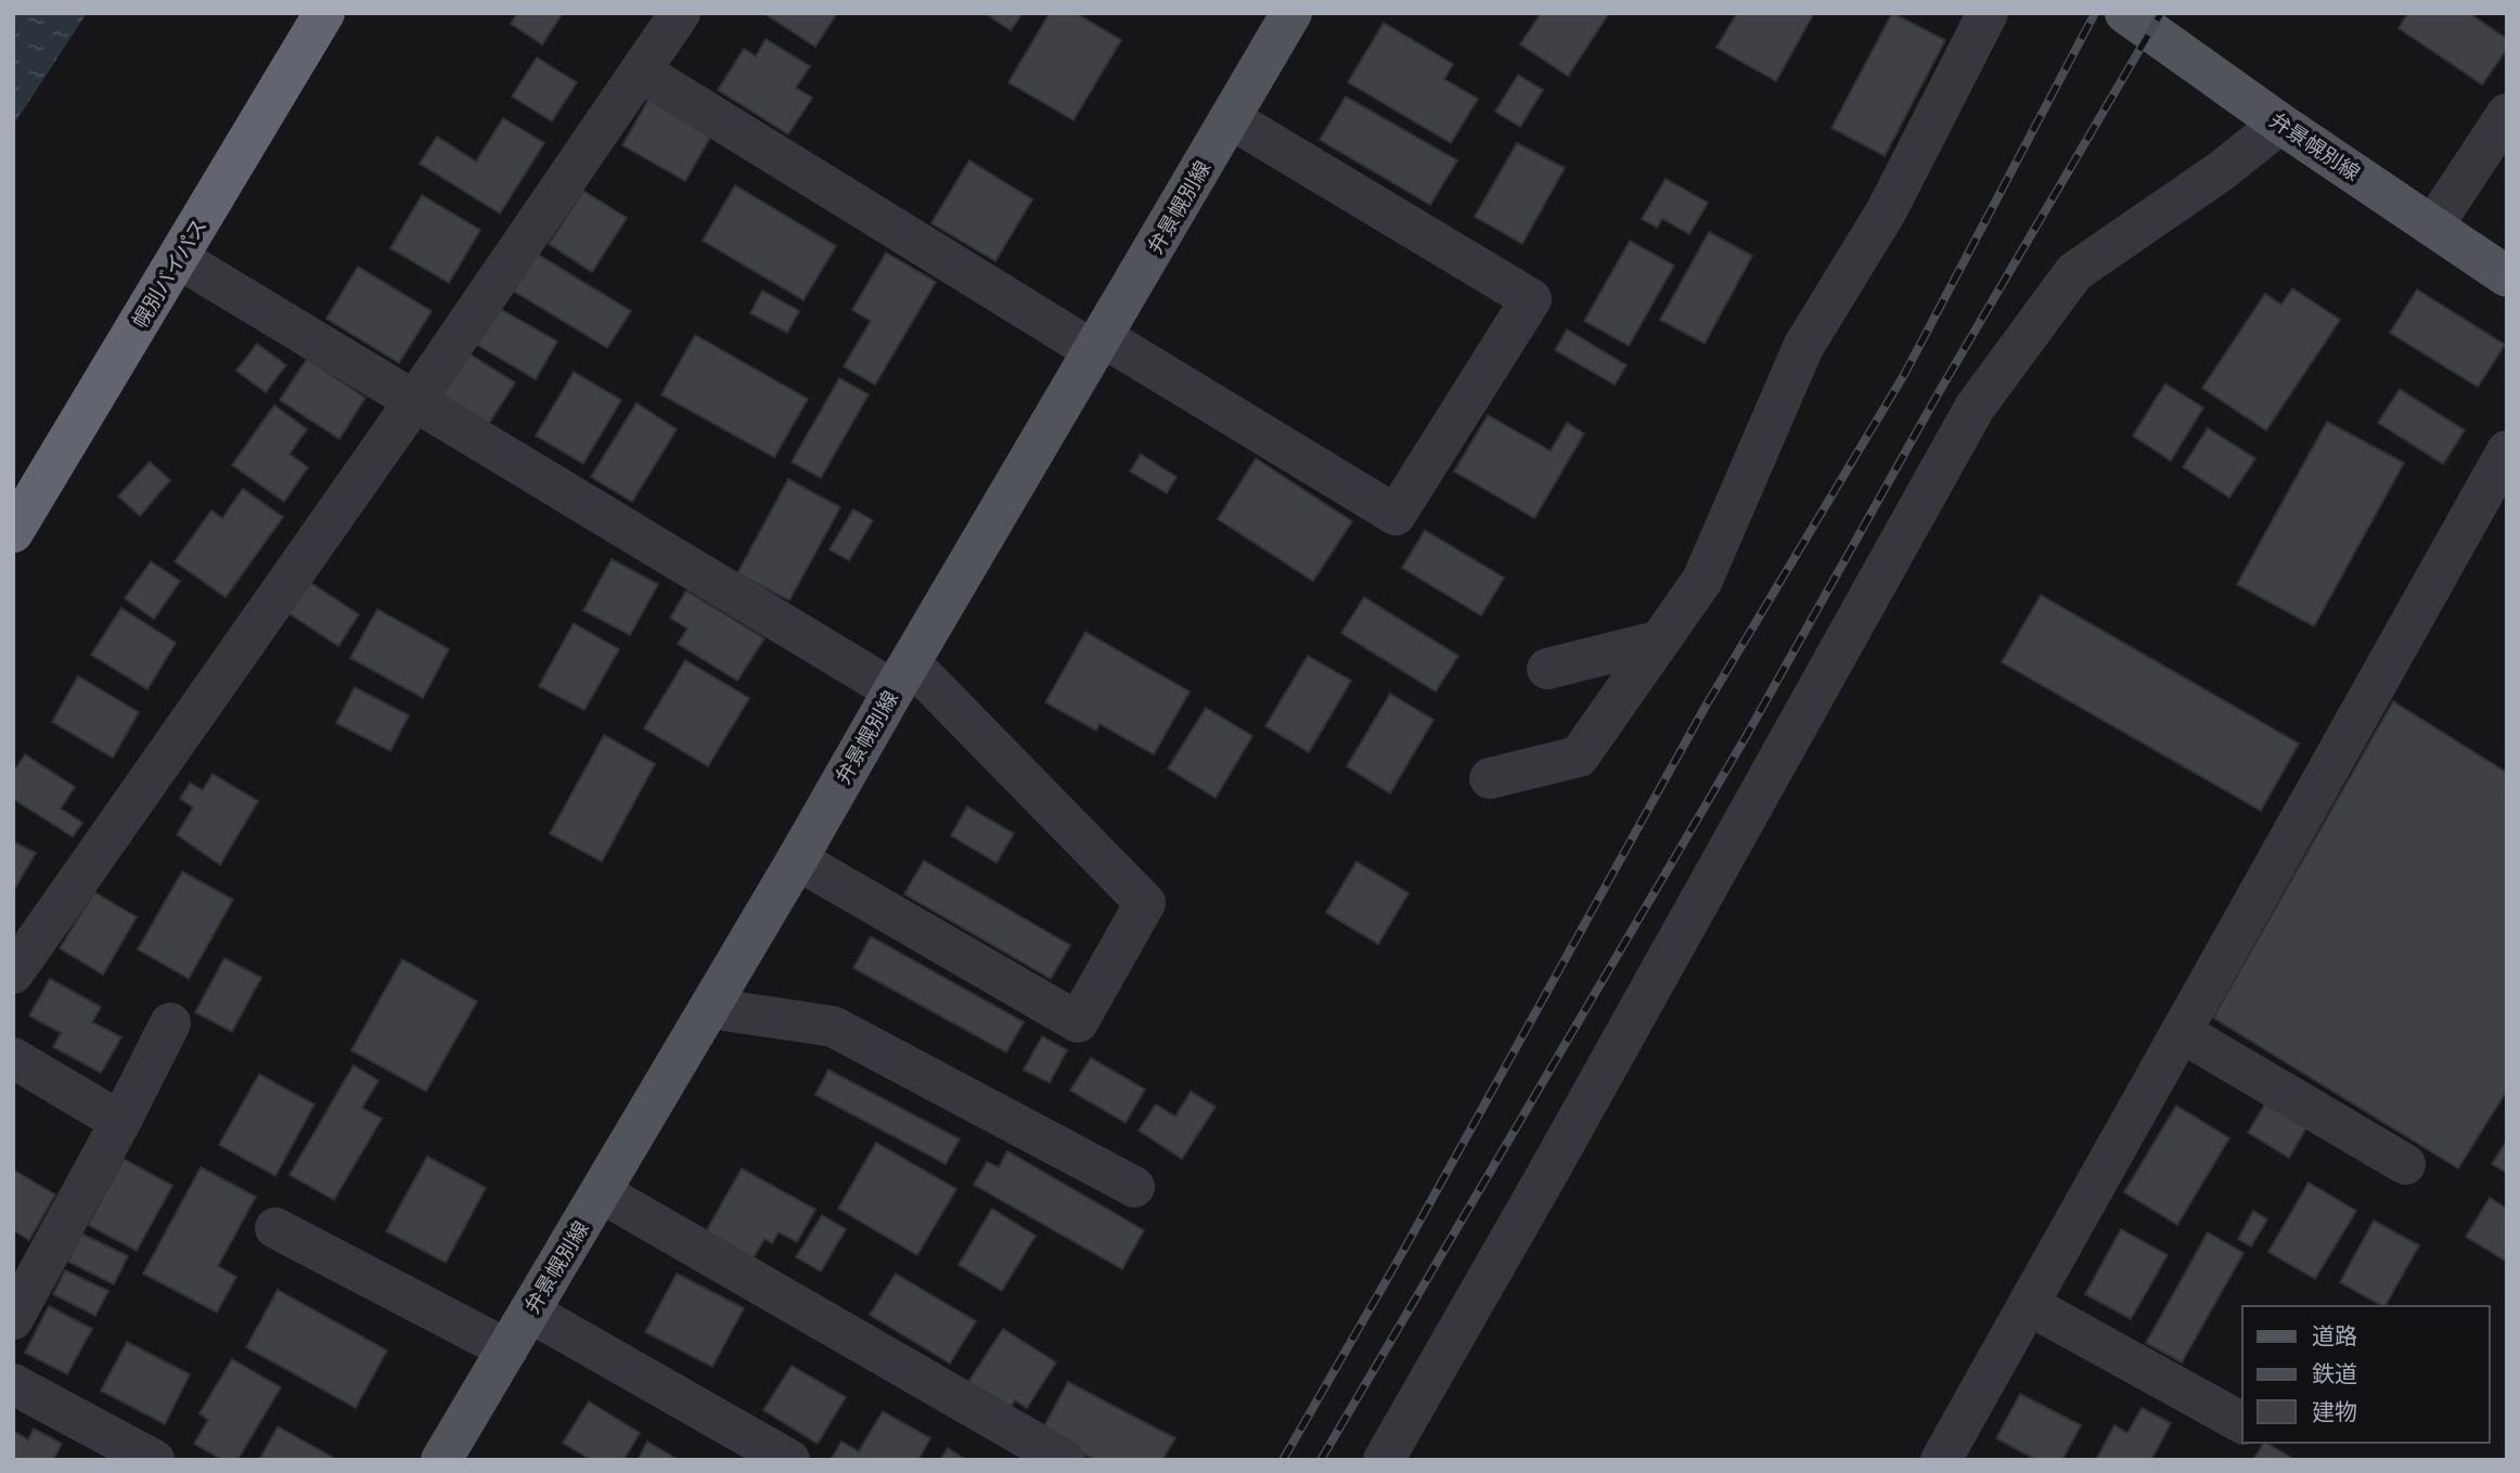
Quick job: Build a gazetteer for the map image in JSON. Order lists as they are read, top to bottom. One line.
{"streets":{"highway":["幌別バイパス"],"main road":["弁景幌別線"]},"legend":["道路","鉄道","建物"]}
